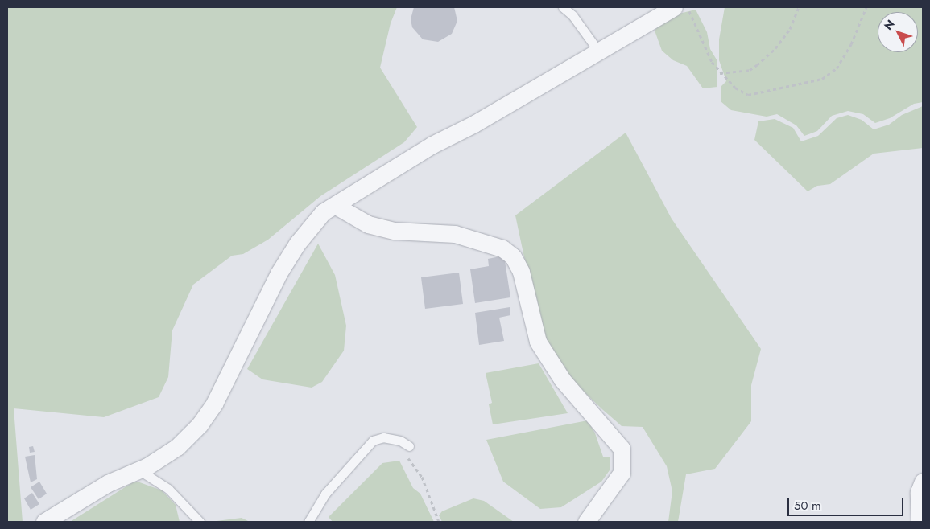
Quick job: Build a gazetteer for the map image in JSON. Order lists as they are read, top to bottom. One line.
{"scale_bar":"50 m","north":"top left"}
